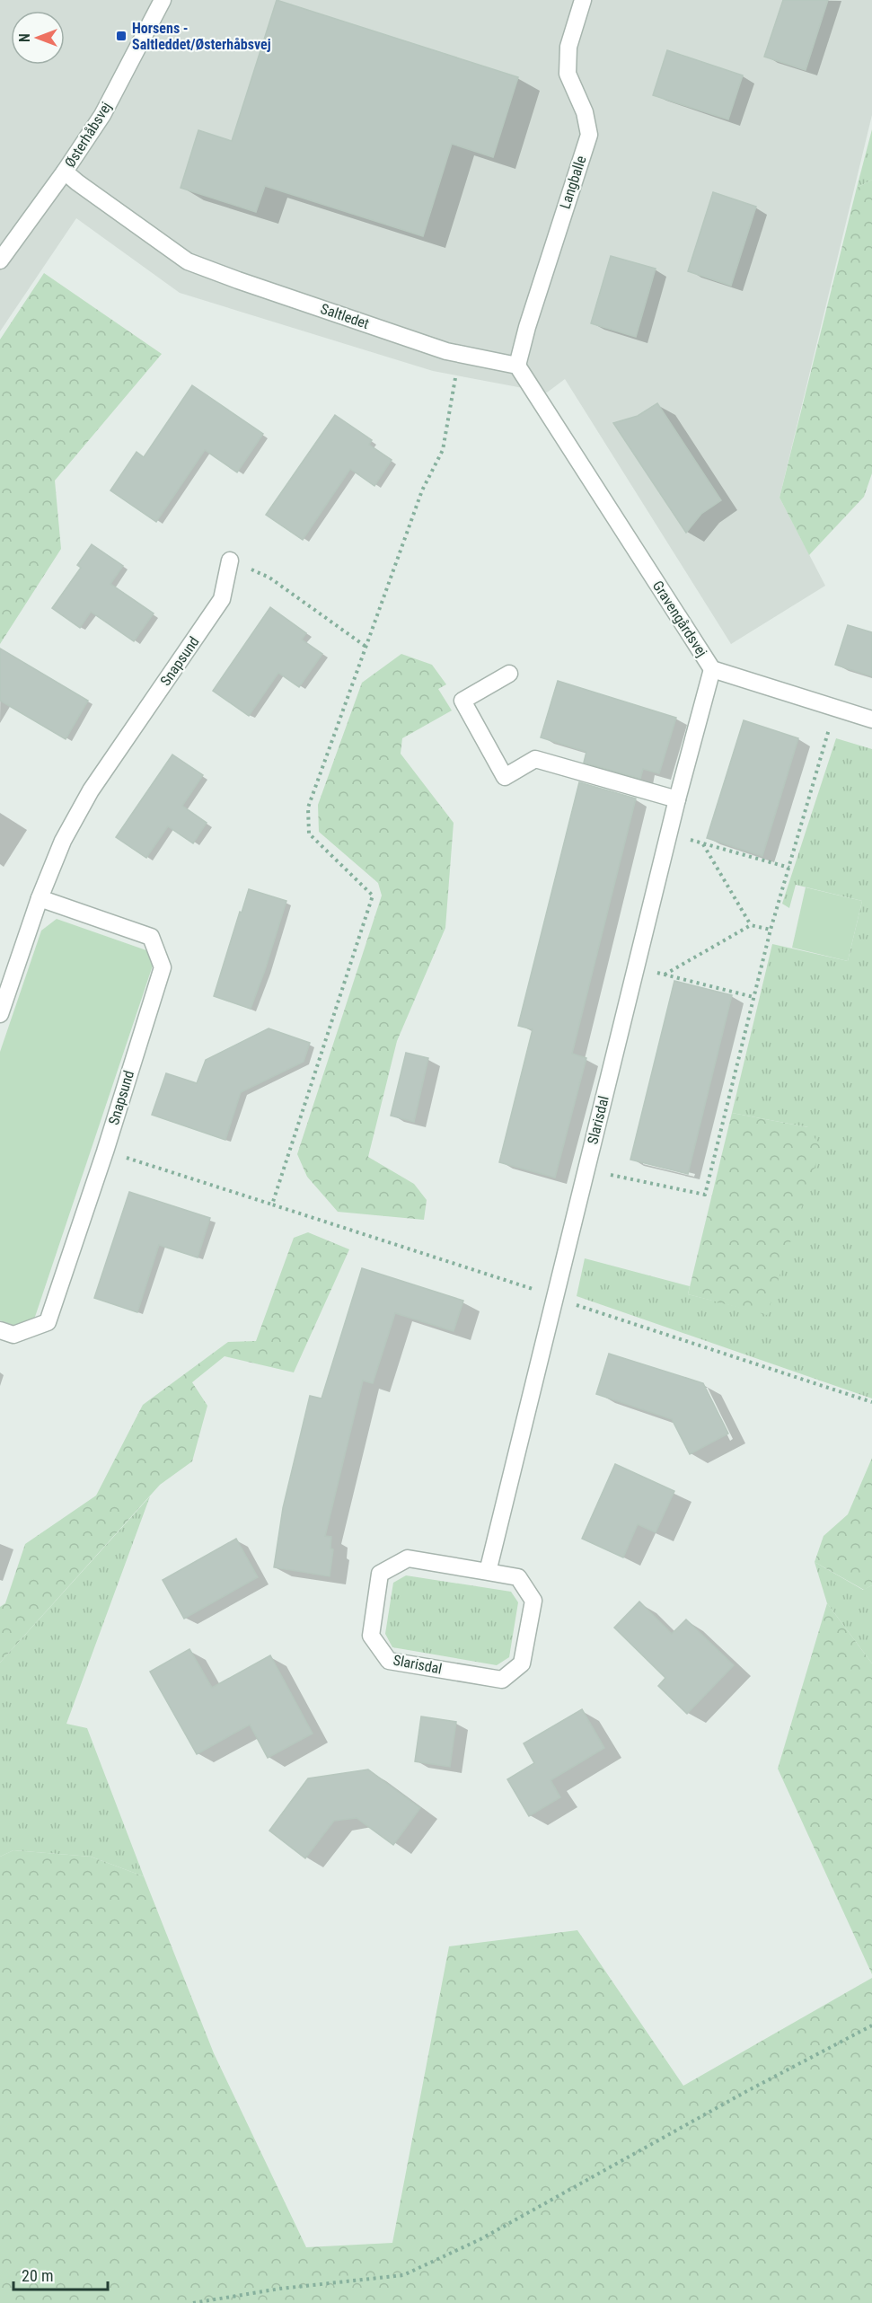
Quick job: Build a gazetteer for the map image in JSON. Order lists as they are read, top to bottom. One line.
{"streets":{"street":["Østerhåbsvej","Langballe","Saltledet","Gravengårdsvej","Snapsund","Slarisdal"]},"crossings":[["Østerhåbsvej","Saltledet"],["Langballe","Saltledet"],["Langballe","Gravengårdsvej"],["Saltledet","Gravengårdsvej"],["Gravengårdsvej","Slarisdal"]],"places":{"transit":["Horsens - Saltleddet/Østerhåbsvej"]},"scale_bar":"20 m","north":"left"}
